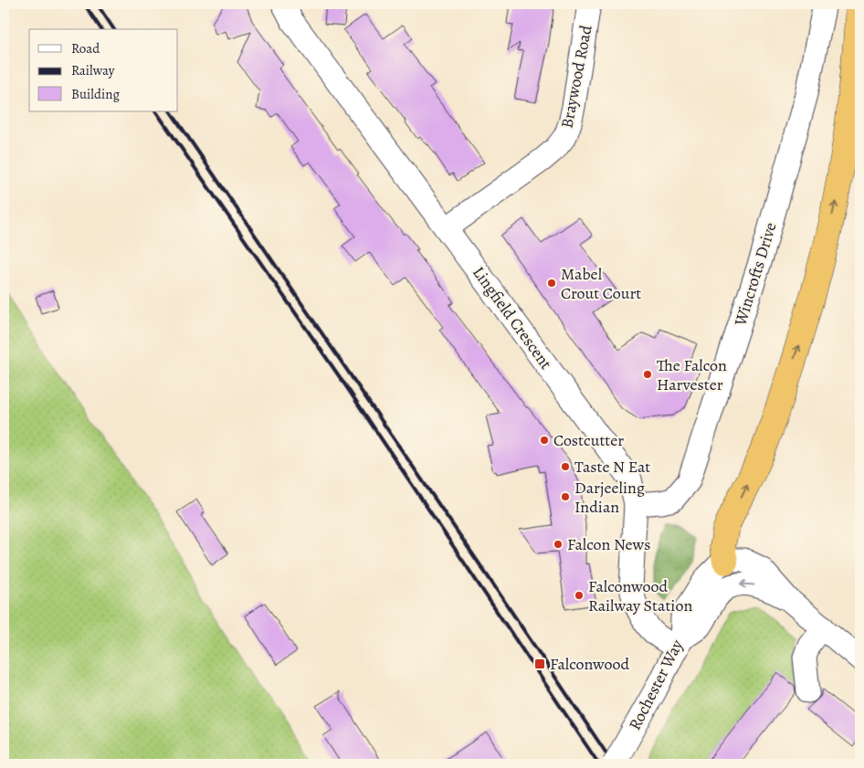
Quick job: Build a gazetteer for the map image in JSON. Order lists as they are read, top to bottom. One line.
{"streets":{"street":["Braywood Road","Wincrofts Drive","Lingfield Crescent","Rochester Way"]},"crossings":[["Braywood Road","Lingfield Crescent"],["Wincrofts Drive","Lingfield Crescent"],["Lingfield Crescent","Rochester Way"]],"places":{"other":["Mabel Crout Court","The Falcon Harvester","Costcutter","Taste N Eat","Darjeeling Indian","Falcon News","Falconwood Railway Station"],"transit":["Falconwood"]},"legend":["Road","Railway","Building"]}
